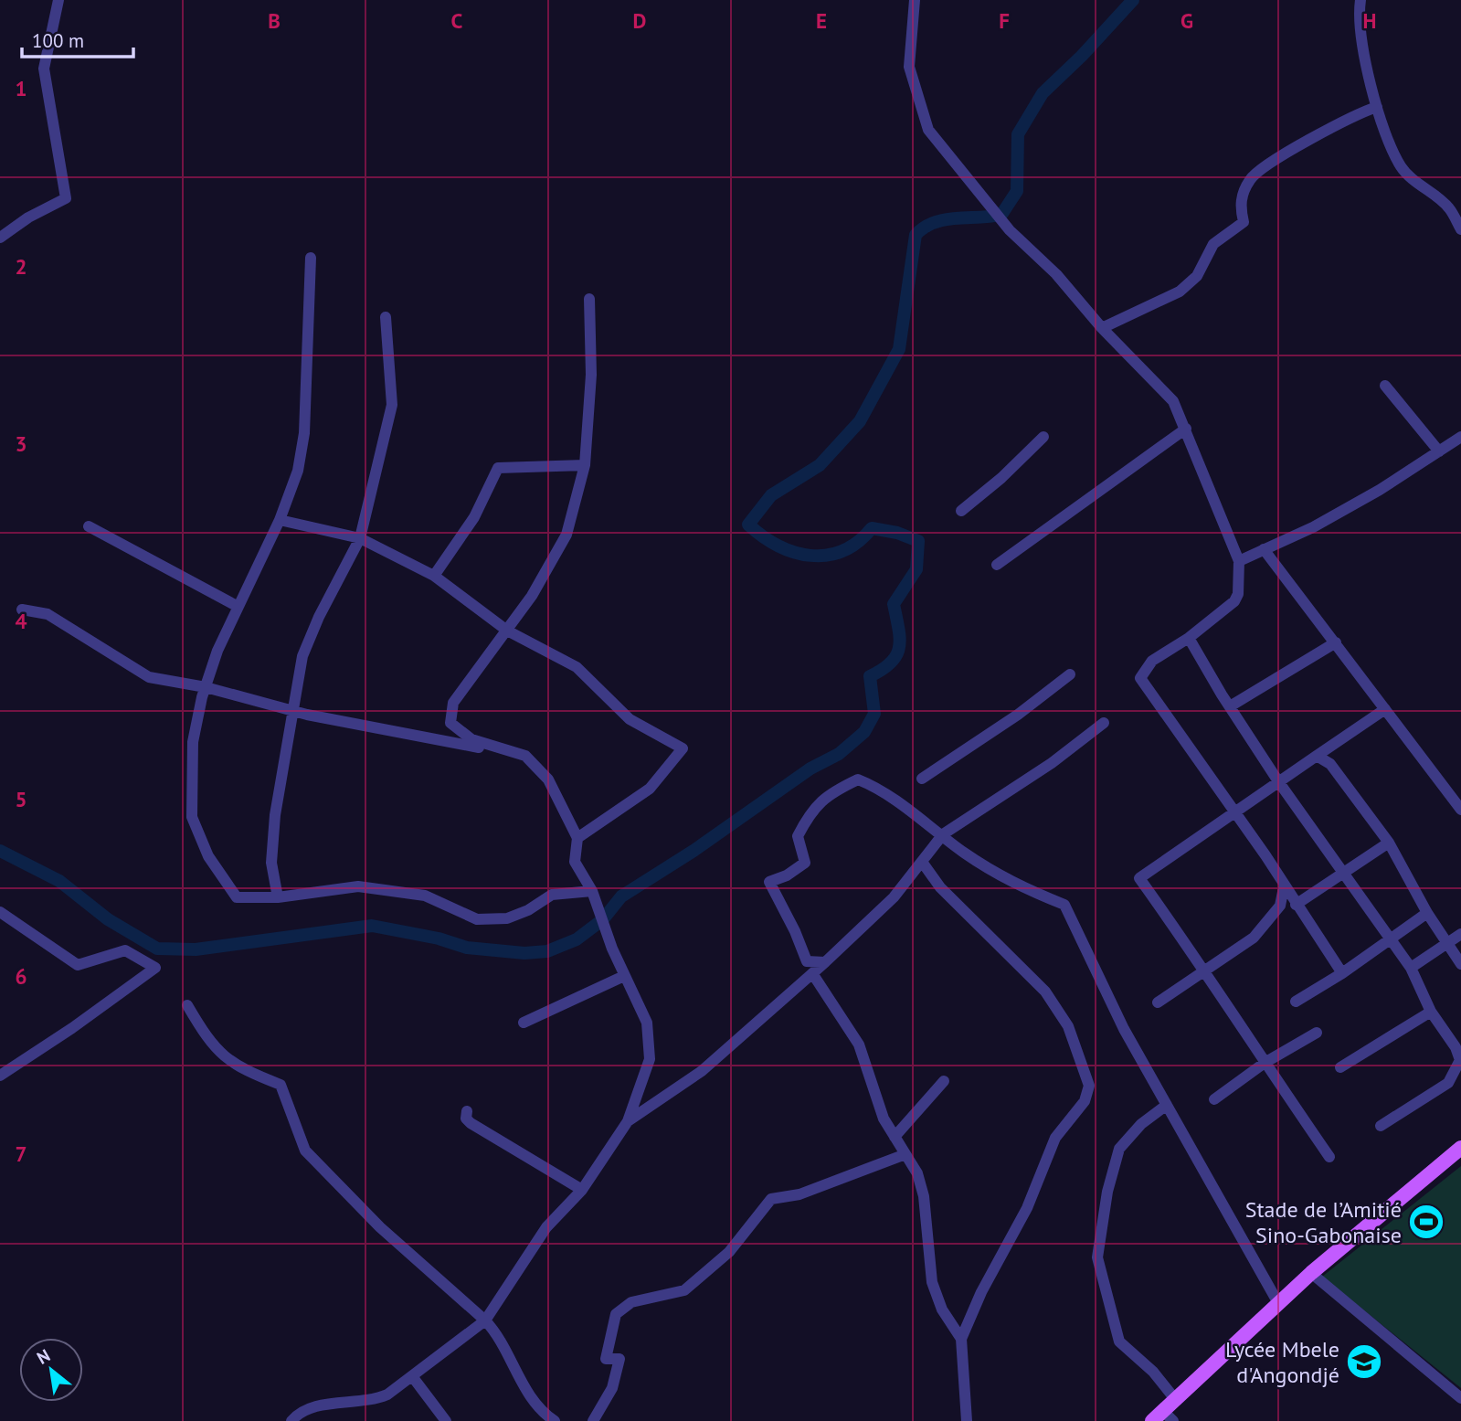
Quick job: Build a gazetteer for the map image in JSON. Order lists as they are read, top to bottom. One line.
{"places":{"sports":["Stade de l’Amitié Sino-Gabonaise"],"school or university":["Lycée Mbele d'Angondjé"]},"scale_bar":"100 m","north":"top left","grid":{"columns":["B","C","D","E","F","G","H"],"rows":["1","2","3","4","5","6","7"]}}
